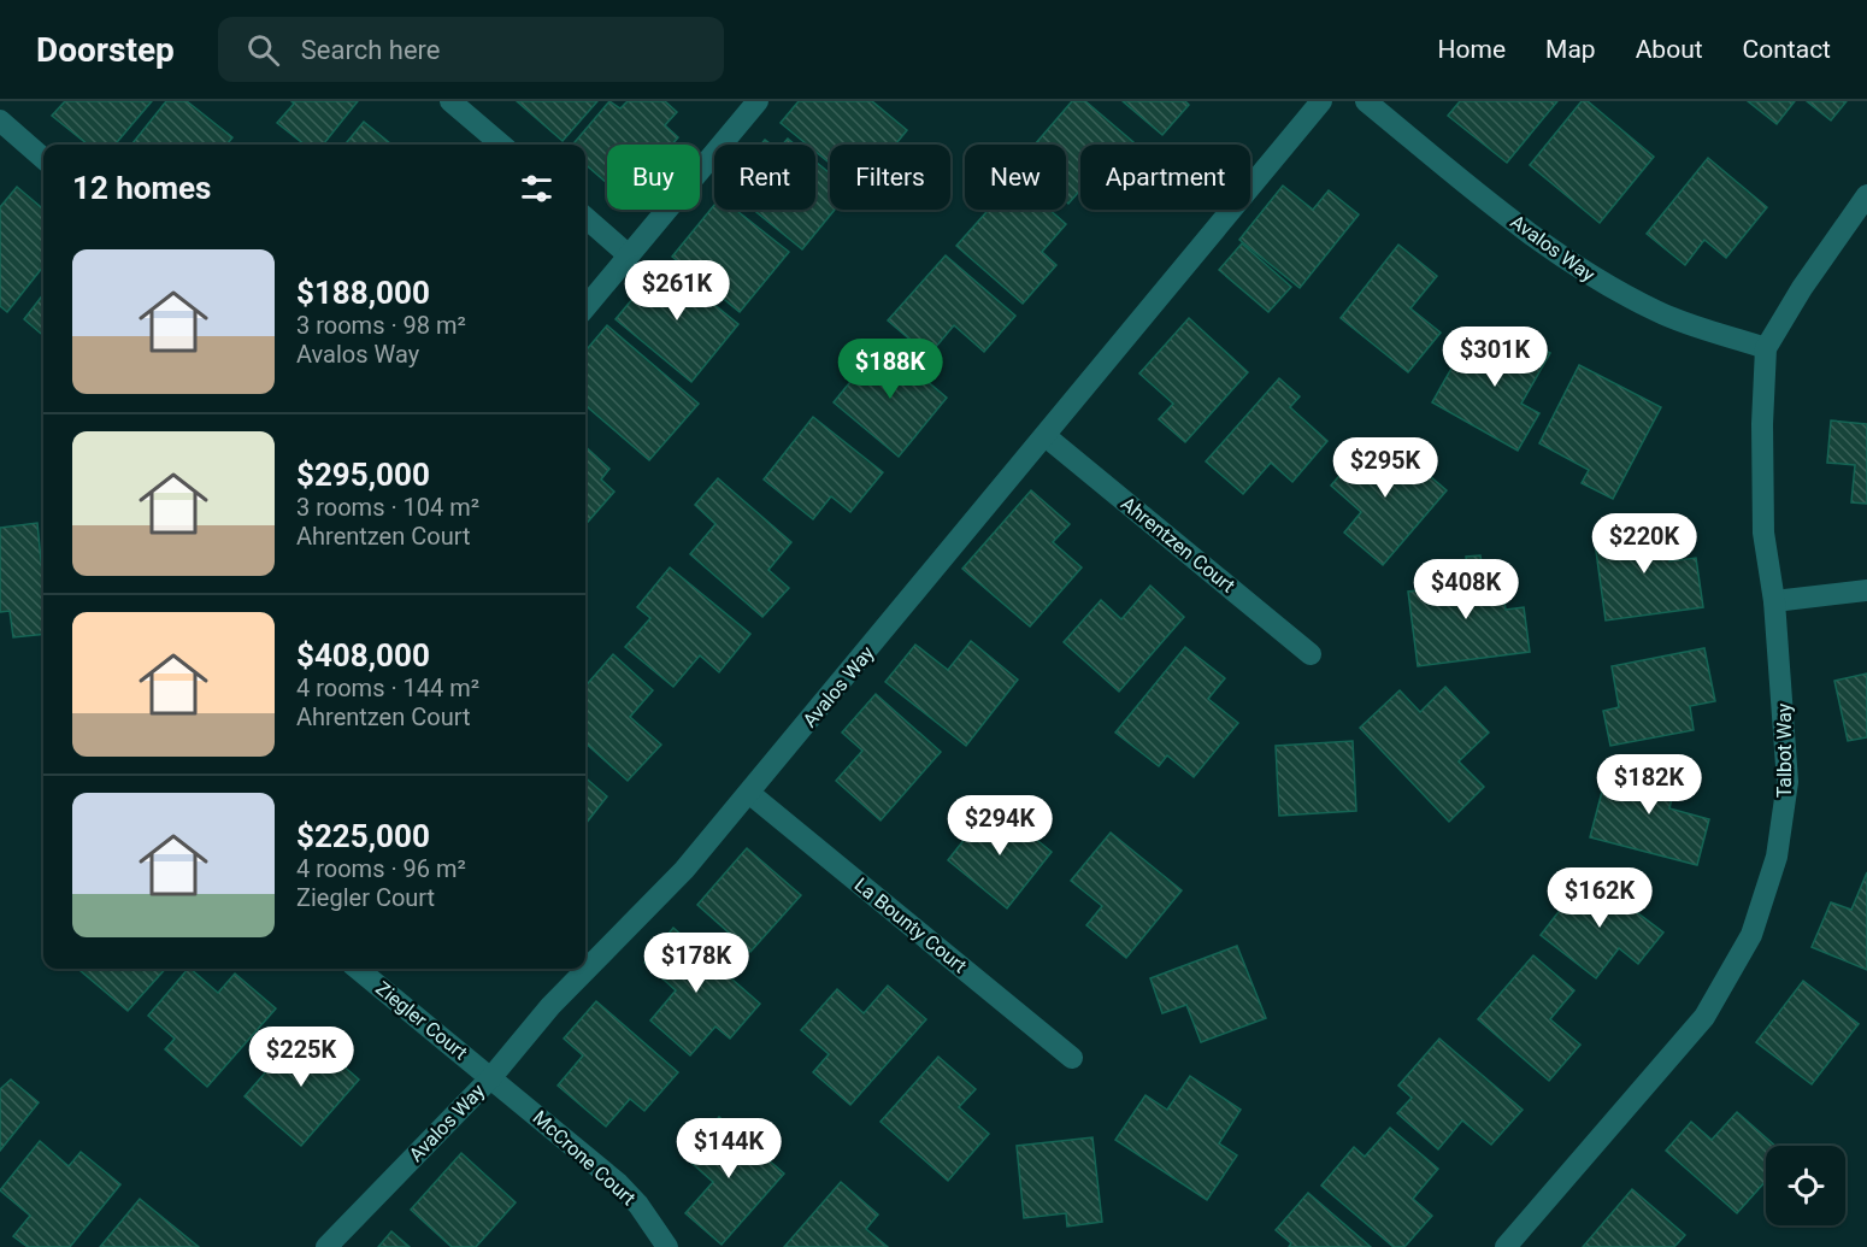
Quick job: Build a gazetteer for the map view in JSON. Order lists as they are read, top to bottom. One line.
{"streets":{"street":["Avalos Way","Ahrentzen Court","Talbot Way","La Bounty Court","Ziegler Court","McCrone Court"]},"crossings":[["Avalos Way","Ahrentzen Court"],["Avalos Way","Talbot Way"],["Avalos Way","La Bounty Court"],["Avalos Way","Ziegler Court"],["Avalos Way","McCrone Court"],["Ziegler Court","McCrone Court"]],"page":{"header":"Doorstep","search":"Search here","nav":["Home","Map","About","Contact"],"chip":["Buy","Rent","Filters","New","Apartment"],"heading":"12 homes","list":[{"name":"$188,000","note":"3 rooms · 98 m² · Avalos Way"},{"name":"$295,000","note":"3 rooms · 104 m² · Ahrentzen Court"},{"name":"$408,000","note":"4 rooms · 144 m² · Ahrentzen Court"},{"name":"$225,000","note":"4 rooms · 96 m² · Ziegler Court"}],"price":["$261K","$301K","$188K","$295K","$220K","$408K","$182K","$294K","$162K","$178K","$225K","$144K"]}}
